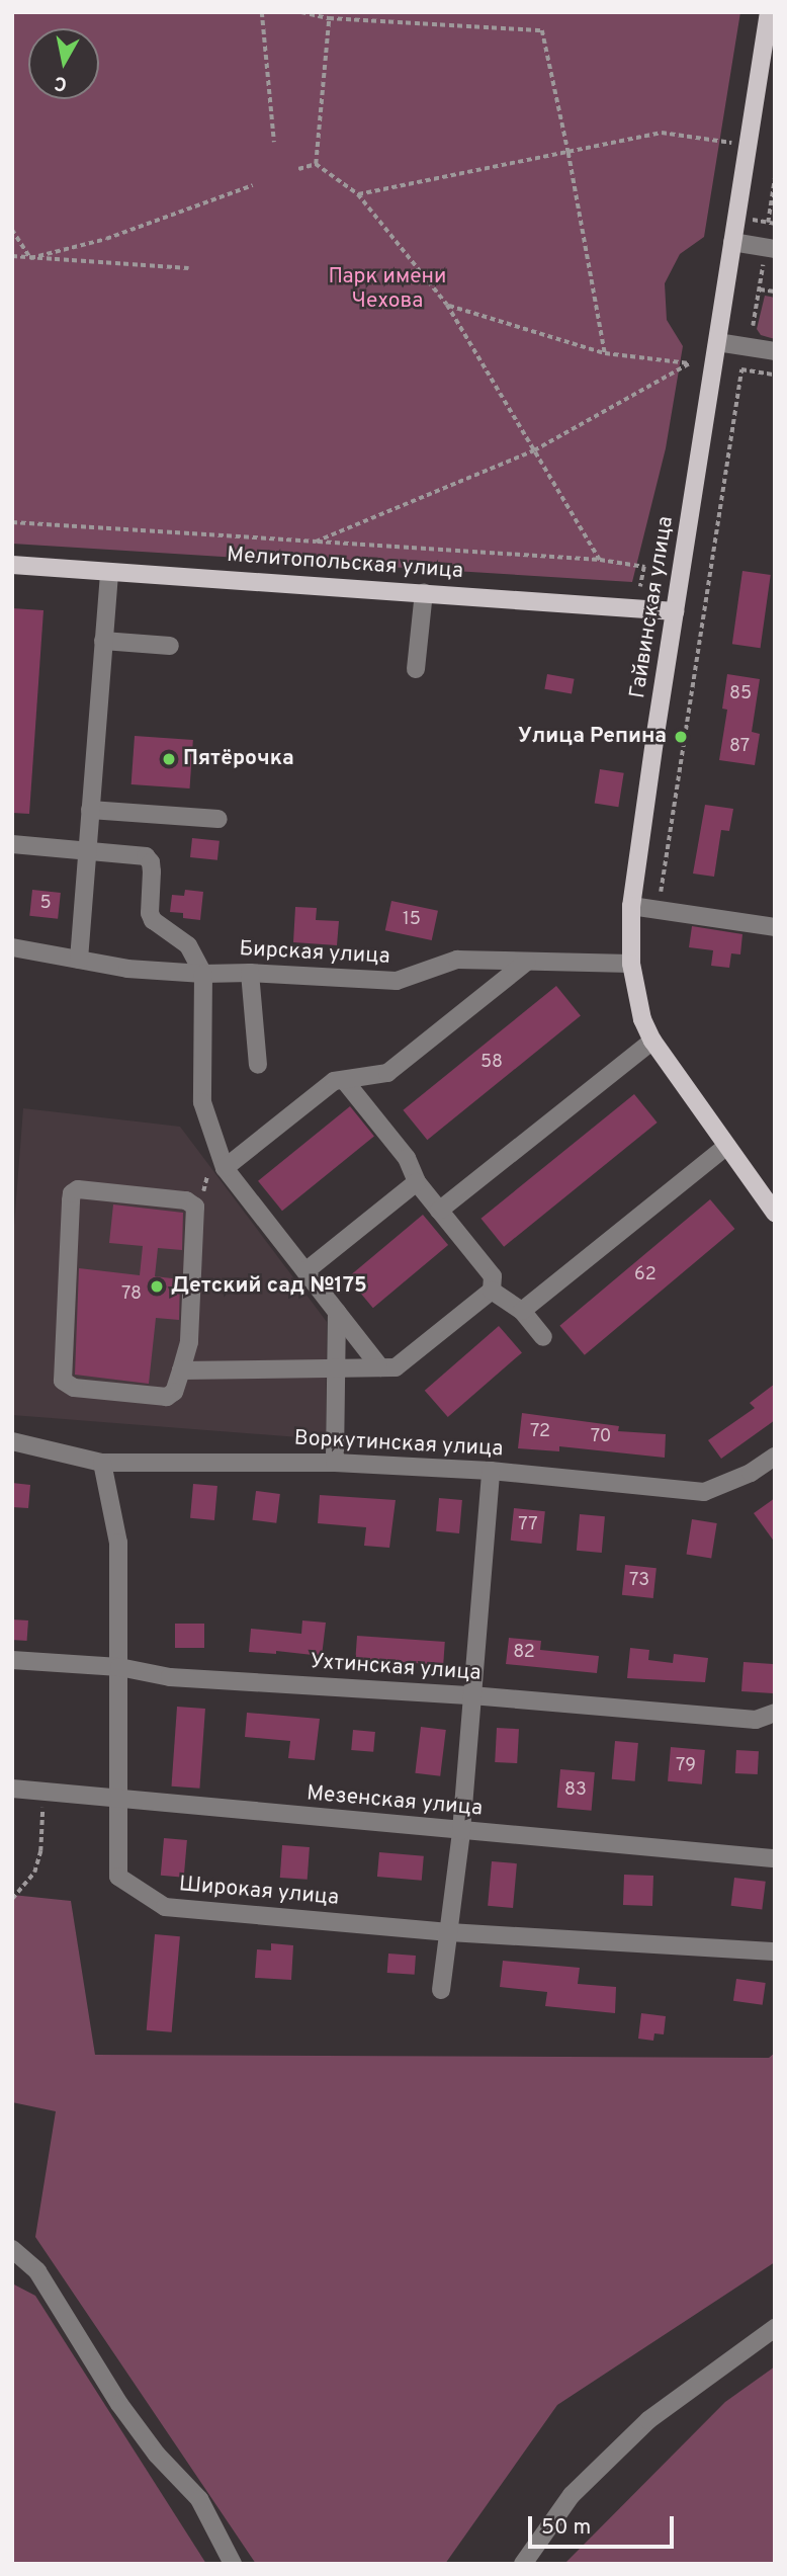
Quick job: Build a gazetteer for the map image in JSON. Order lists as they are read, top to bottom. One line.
{"streets":{"main road":["Мелитопольская улица","Гайвинская улица"],"street":["Бирская улица","Воркутинская улица","Ухтинская улица","Мезенская улица","Широкая улица"]},"crossings":[["Мелитопольская улица","Гайвинская улица"],["Гайвинская улица","Бирская улица"],["Воркутинская улица","Широкая улица"],["Ухтинская улица","Широкая улица"],["Мезенская улица","Широкая улица"]],"parks":["Парк имени Чехова"],"places":["Улица Репина","Пятёрочка","Детский сад №175"],"house_numbers":["85","87","5","15","58","62","78","72","70","77","73","82","79","83"],"scale_bar":"50 m","north":"bottom"}
